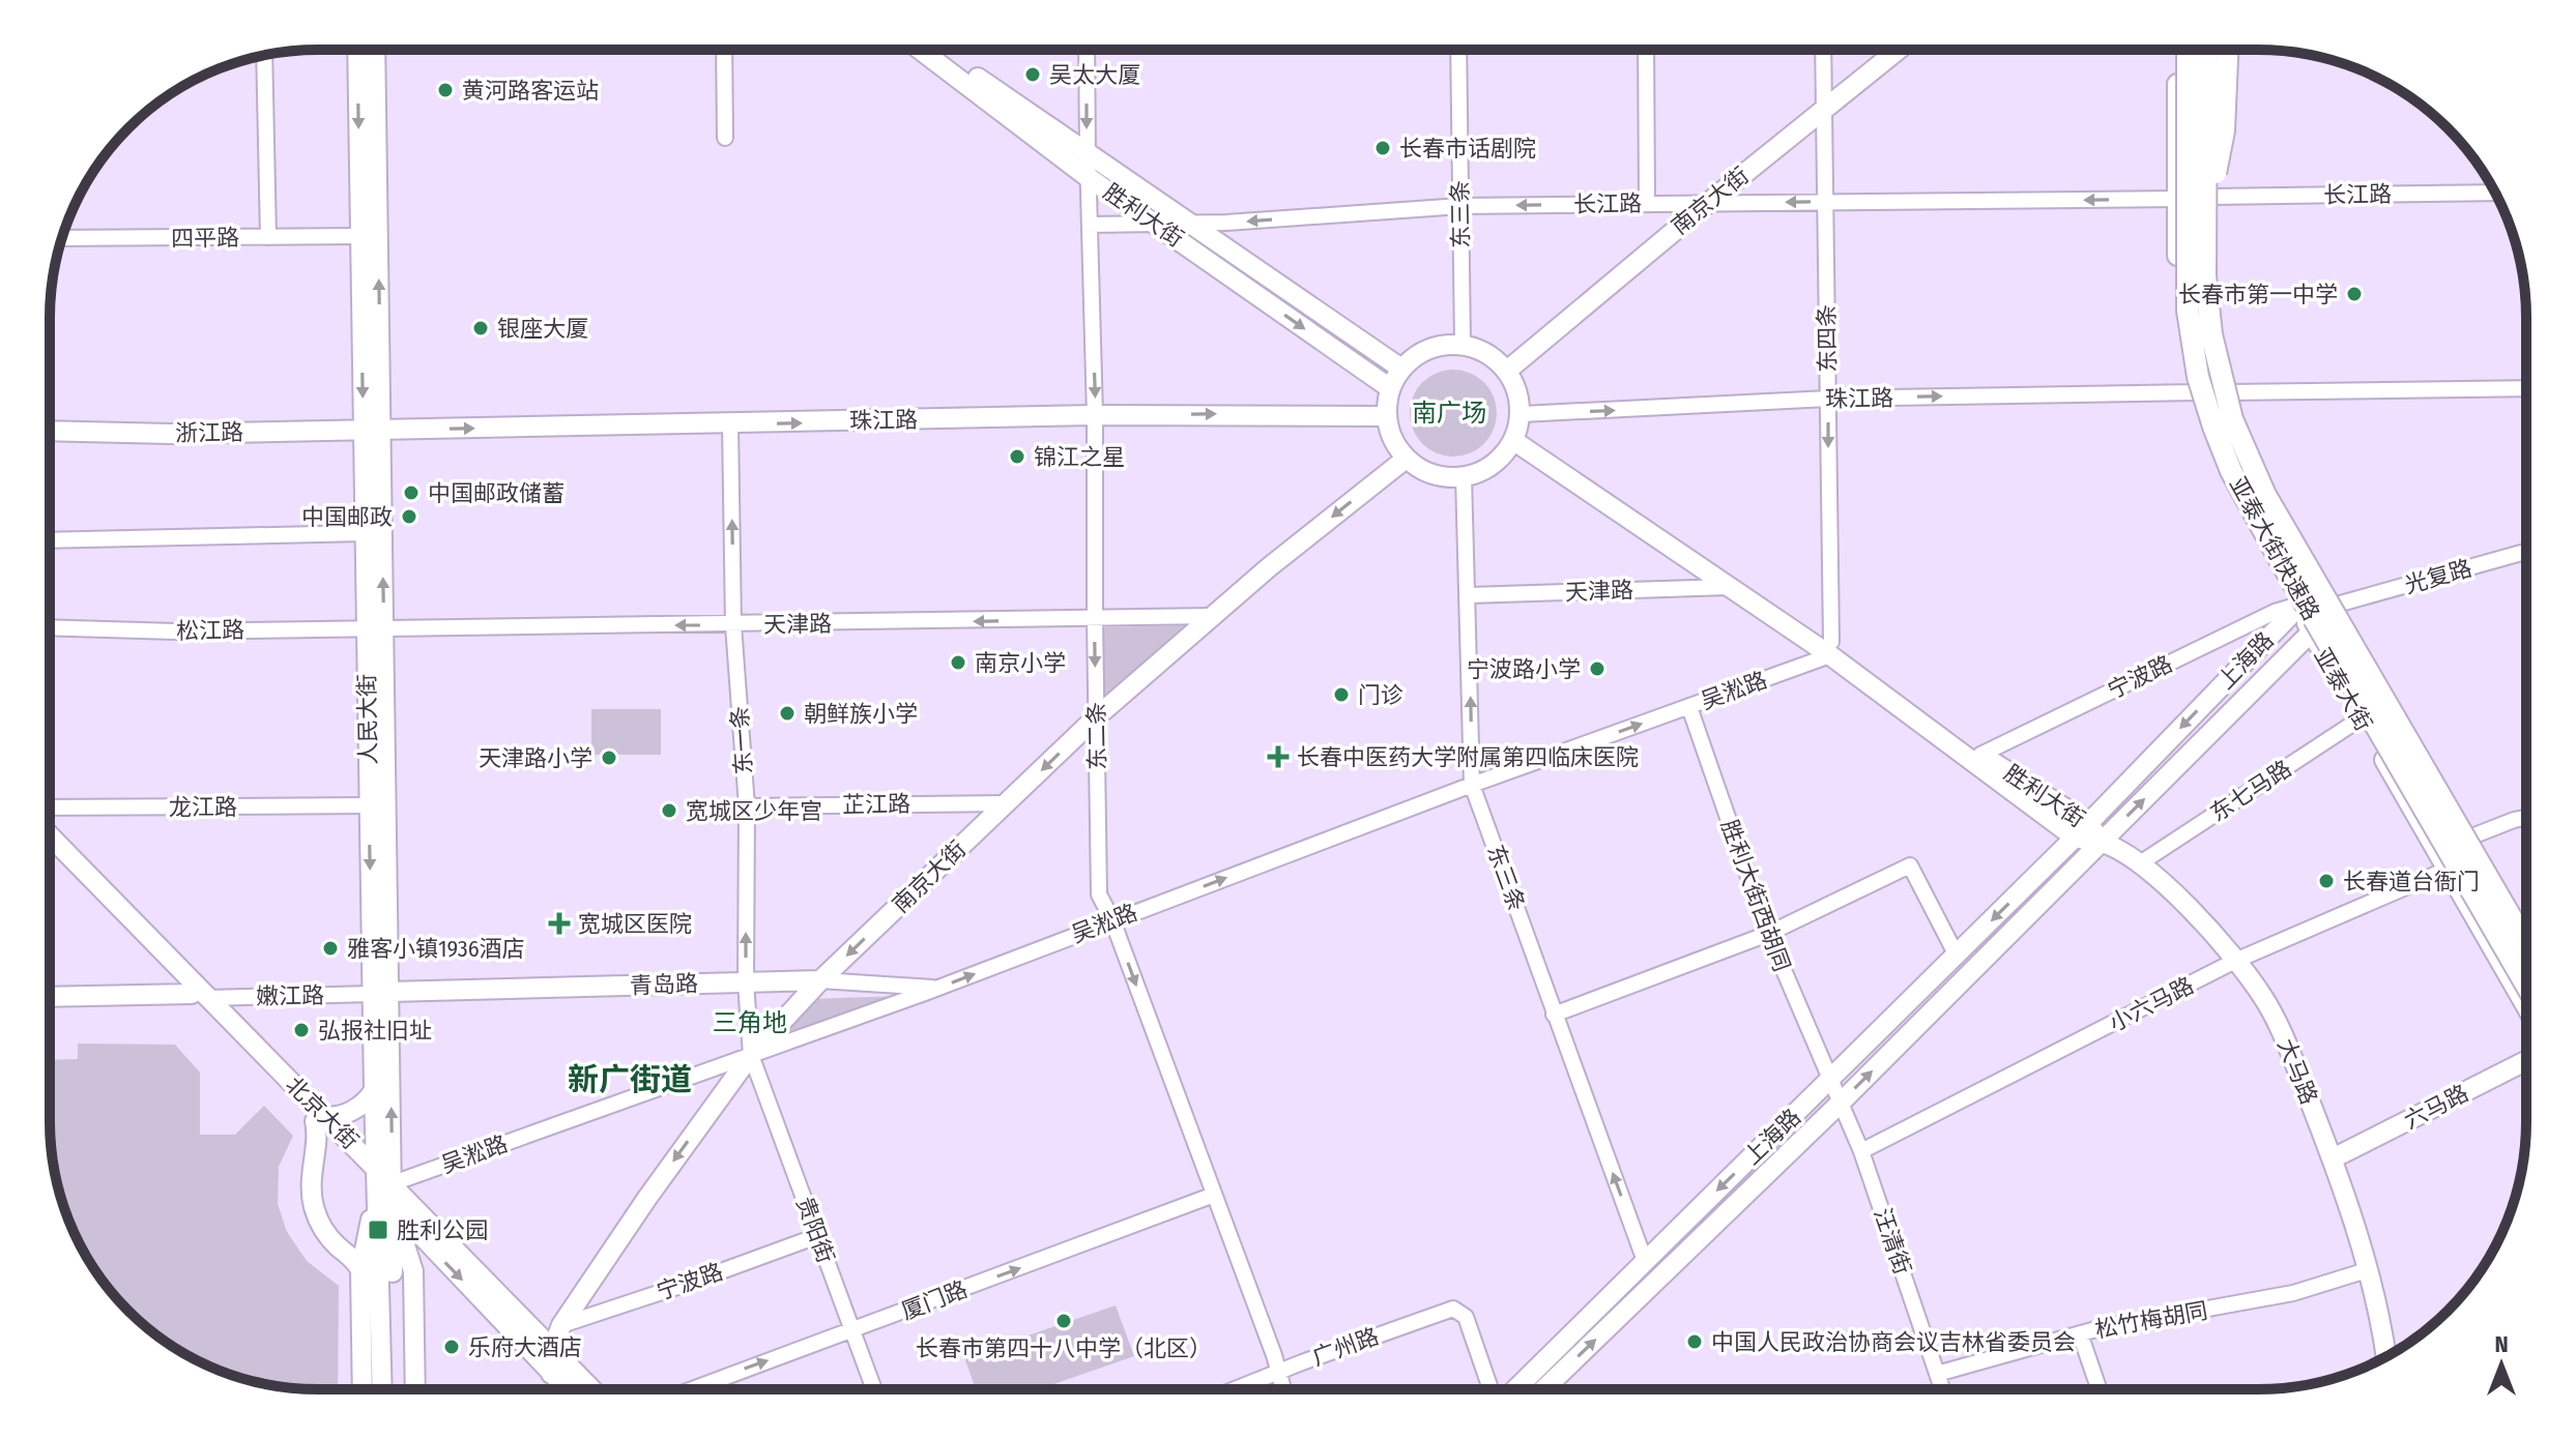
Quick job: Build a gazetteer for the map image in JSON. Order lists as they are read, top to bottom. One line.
{"streets":{"highway":["亚泰大街快速路"],"main road":["南京大街","胜利大街","珠江路","浙江路","上海路","亚泰大街","人民大街","青岛路","嫩江路","大马路","六马路","北京大街"],"street":["长江路","东三条","四平路","东四条","光复路","天津路","松江路","宁波路","吴淞路","东二条","东一条","东七马路","芷江路","龙江路","胜利大街西胡同","小六马路","贵阳街","汪清街","厦门路","松竹梅胡同","广州路"]},"crossings":[["长江路","南京大街"],["长江路","东三条"],["长江路","胜利大街"],["长江路","东四条"],["长江路","亚泰大街"],["长江路","东二条"],["南京大街","东三条"],["南京大街","胜利大街"],["南京大街","东四条"],["南京大街","珠江路"],["南京大街","天津路"],["南京大街","宁波路"],["南京大街","吴淞路"],["南京大街","东二条"],["南京大街","东一条"],["南京大街","芷江路"],["南京大街","青岛路"],["南京大街","北京大街"],["南京大街","贵阳街"],["东三条","胜利大街"],["东三条","珠江路"],["东三条","天津路"],["东三条","上海路"],["东三条","吴淞路"],["胜利大街","东四条"],["胜利大街","珠江路"],["胜利大街","天津路"],["胜利大街","上海路"],["胜利大街","宁波路"],["胜利大街","吴淞路"],["胜利大街","东二条"],["胜利大街","大马路"],["四平路","人民大街"],["东四条","珠江路"],["东四条","吴淞路"],["珠江路","浙江路"],["珠江路","亚泰大街"],["珠江路","人民大街"],["珠江路","东二条"],["珠江路","东一条"],["浙江路","人民大街"],["光复路","上海路"],["光复路","亚泰大街"],["天津路","松江路"],["天津路","人民大街"],["天津路","东二条"],["天津路","东一条"],["松江路","人民大街"],["上海路","宁波路"],["上海路","亚泰大街"],["上海路","胜利大街西胡同"],["上海路","大马路"],["上海路","汪清街"],["宁波路","亚泰大街"],["宁波路","贵阳街"],["亚泰大街","东七马路"],["亚泰大街","小六马路"],["吴淞路","人民大街"],["吴淞路","东二条"],["吴淞路","东一条"],["吴淞路","胜利大街西胡同"],["吴淞路","青岛路"],["吴淞路","北京大街"],["吴淞路","贵阳街"],["人民大街","龙江路"],["人民大街","青岛路"],["人民大街","嫩江路"],["人民大街","北京大街"],["东二条","厦门路"],["东二条","广州路"],["东一条","芷江路"],["东一条","青岛路"],["东一条","贵阳街"],["东七马路","大马路"],["胜利大街西胡同","汪清街"],["青岛路","嫩江路"],["嫩江路","北京大街"],["小六马路","大马路"],["小六马路","汪清街"],["大马路","六马路"],["大马路","松竹梅胡同"],["贵阳街","厦门路"],["汪清街","松竹梅胡同"]],"one_way":["长江路","南京大街","东三条","东四条","珠江路","天津路","吴淞路","东二条","东一条","厦门路"],"districts":["南广场","三角地","新广街道"],"places":{"other":["吴太大厦","黄河路客运站","长春市话剧院","长春市第一中学","银座大厦","锦江之星","中国邮政储蓄","中国邮政","南京小学","宁波路小学","门诊","朝鲜族小学","天津路小学","宽城区少年宫","长春道台衙门","雅客小镇1936酒店","弘报社旧址","长春市第四十八中学（北区）","中国人民政治协商会议吉林省委员会","乐府大酒店"],"health":["长春中医药大学附属第四临床医院","宽城区医院"],"transit":["胜利公园"]},"north":"top"}
